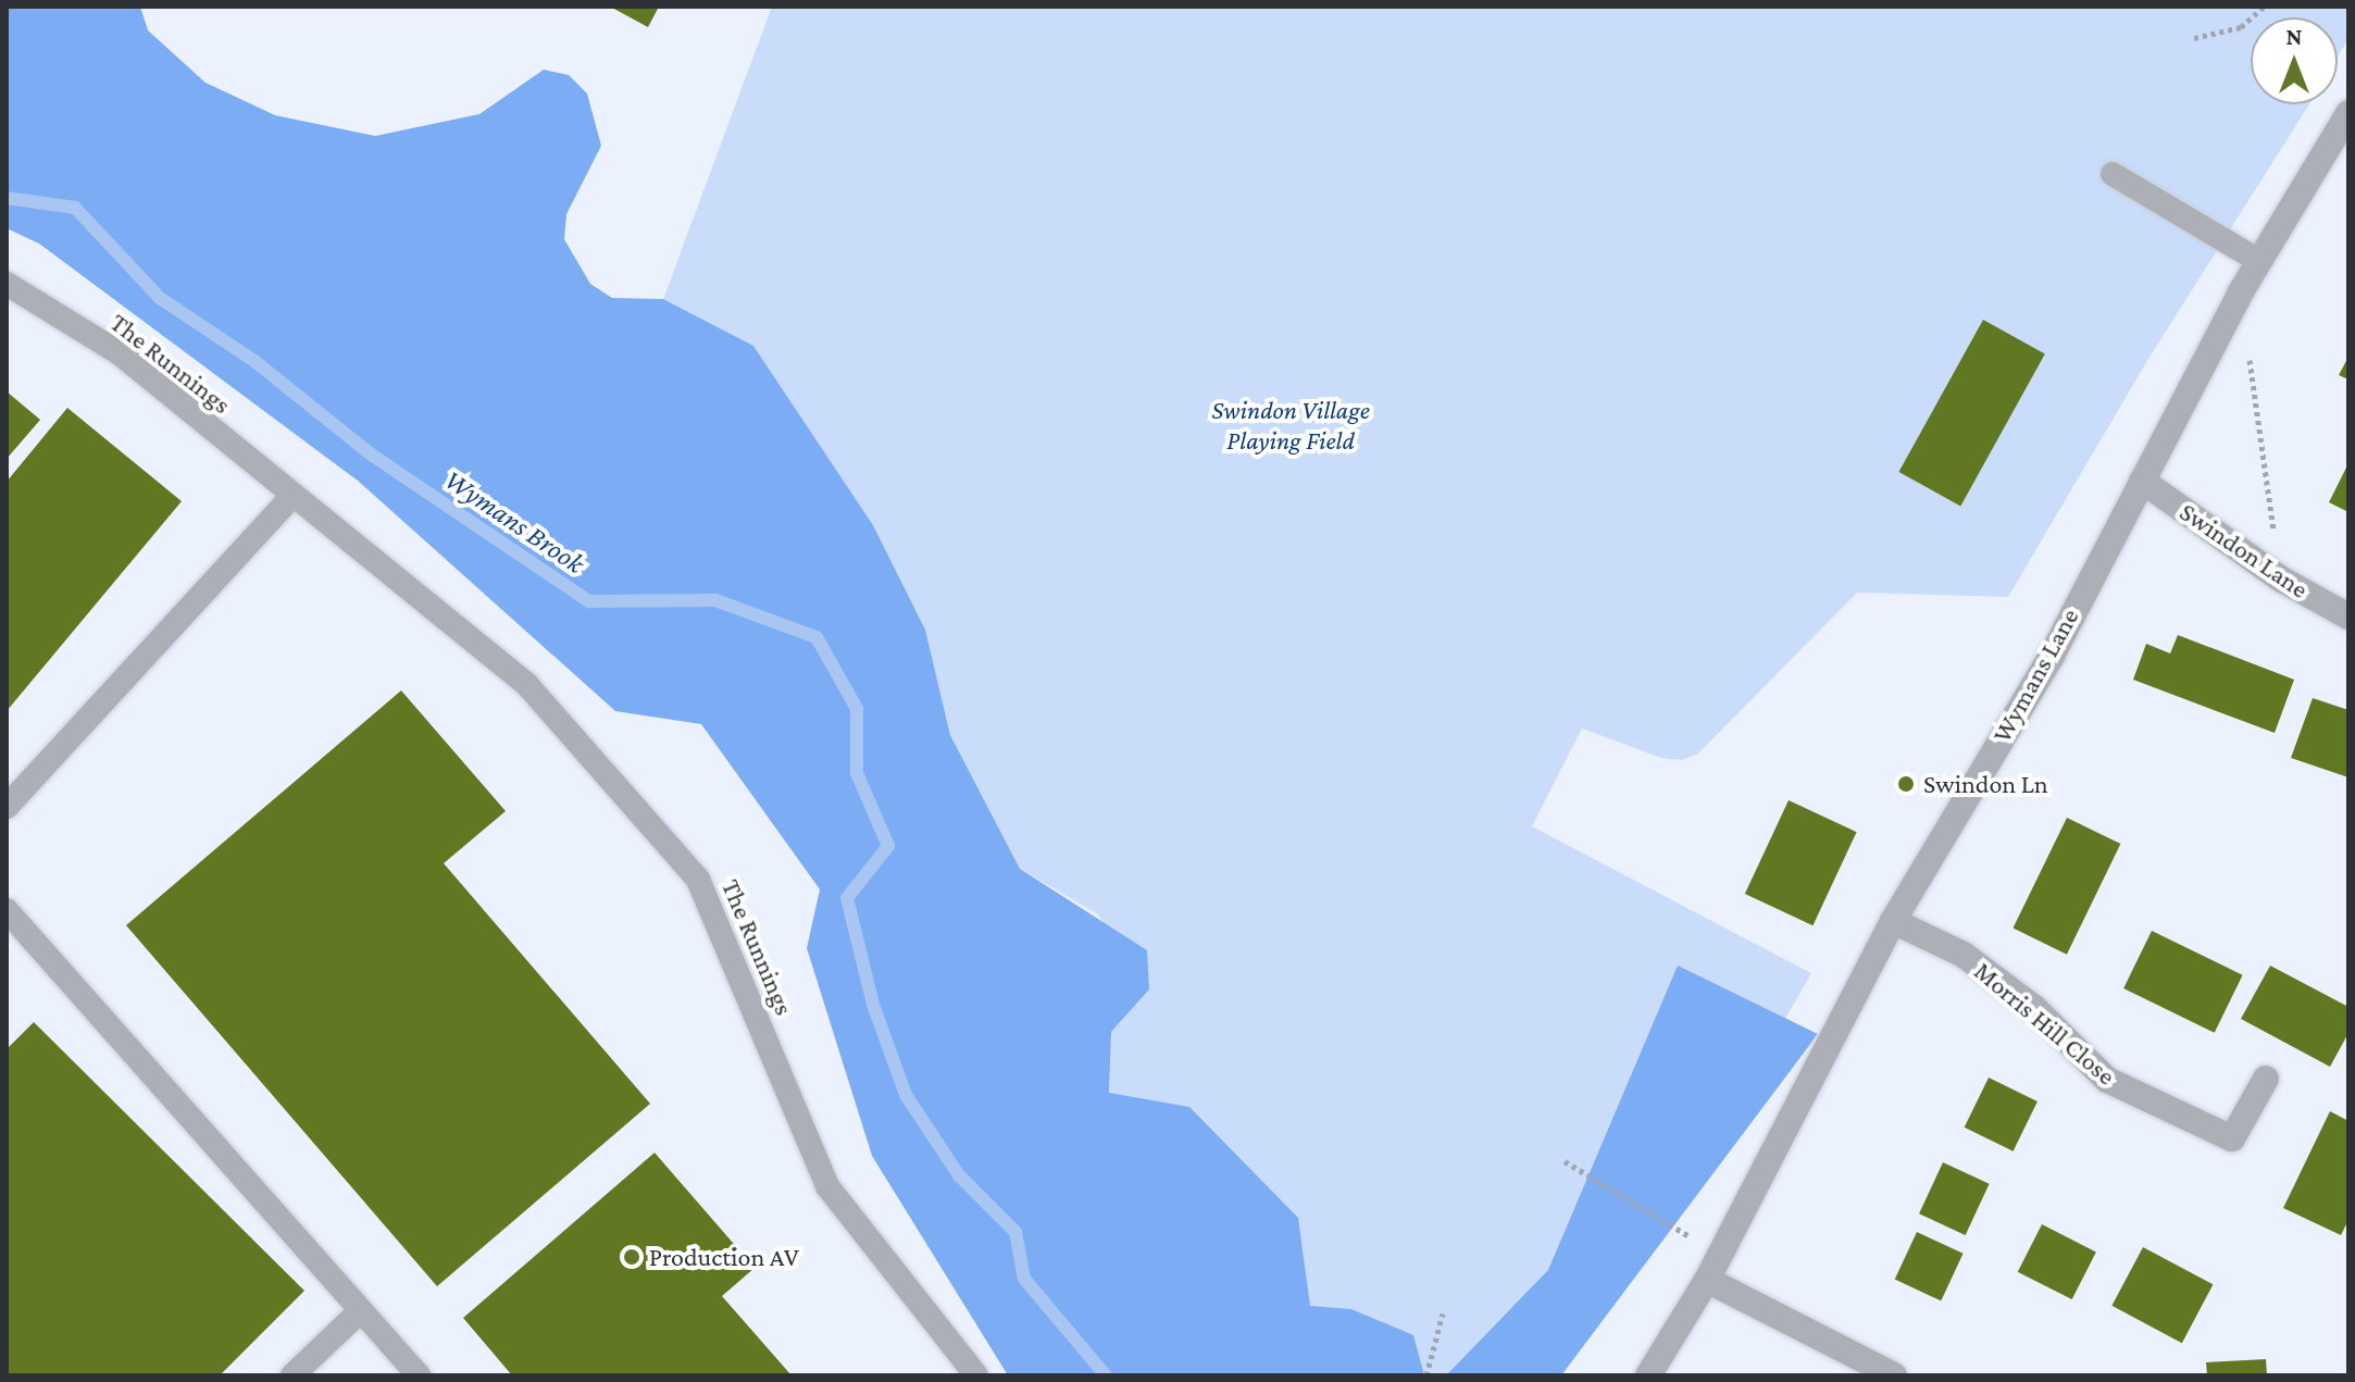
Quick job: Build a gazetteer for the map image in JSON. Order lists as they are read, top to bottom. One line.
{"streets":{"street":["Swindon Lane","Wymans Lane","Morris Hill Close"],"lane":["The Runnings"]},"crossings":[["Swindon Lane","Wymans Lane"],["Wymans Lane","Morris Hill Close"]],"water":["Wymans Brook"],"parks":["Swindon Village Playing Field"],"places":["Swindon Ln","Production AV"],"north":"top"}
